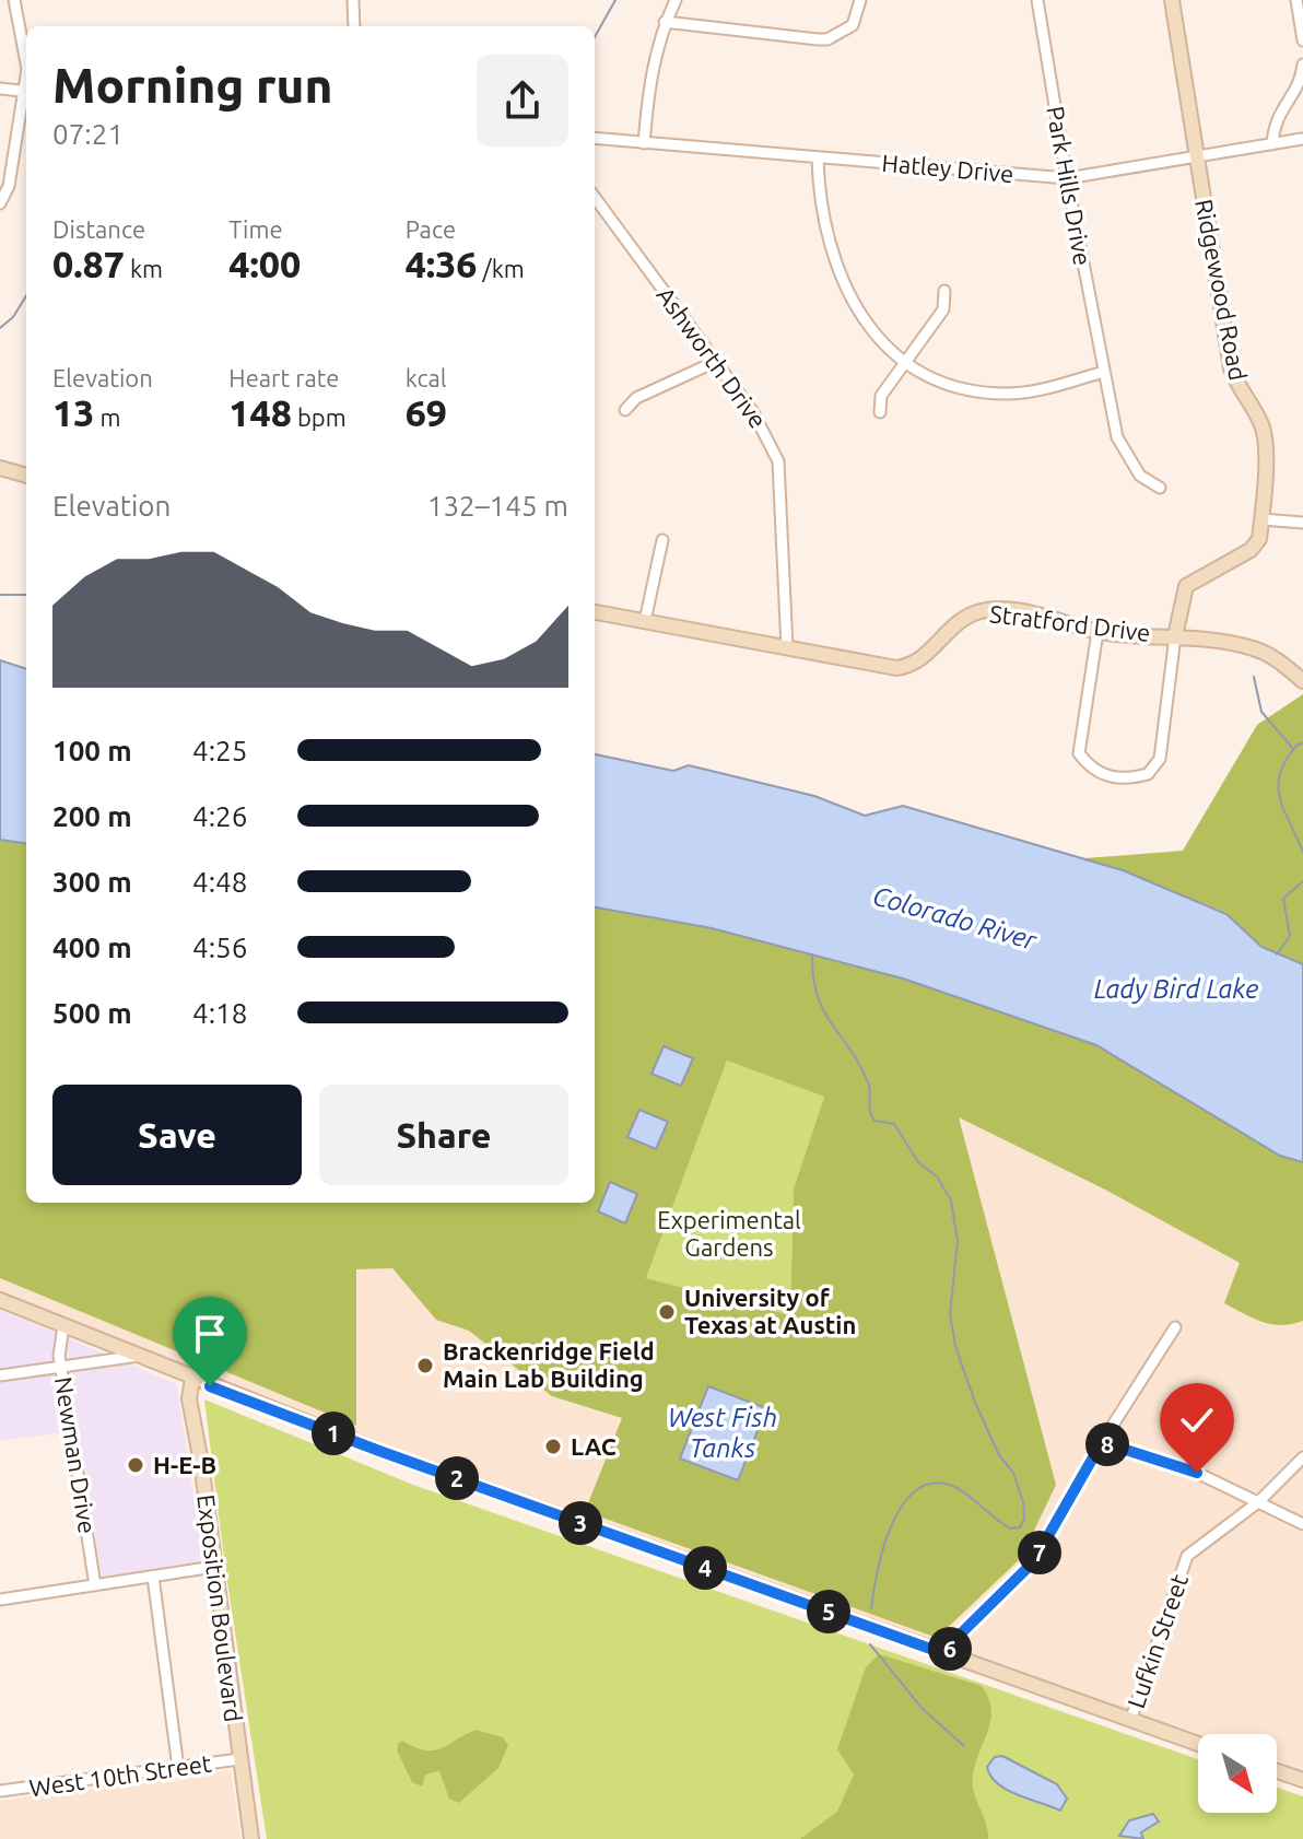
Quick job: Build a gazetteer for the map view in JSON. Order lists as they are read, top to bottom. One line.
{"streets":{"street":["Hatley Drive","Park Hills Drive","Ridgewood Road","Ashworth Drive","Stratford Drive","Newman Drive","Exposition Boulevard","Lufkin Street","West 10th Street"]},"crossings":[["Hatley Drive","Park Hills Drive"],["Hatley Drive","Ridgewood Road"],["Ridgewood Road","Stratford Drive"],["Ashworth Drive","Stratford Drive"],["Exposition Boulevard","West 10th Street"]],"water":["Colorado River","Lady Bird Lake","West Fish Tanks"],"parks":["Experimental Gardens"],"places":["University of Texas at Austin","Brackenridge Field Main Lab Building","LAC","H-E-B"],"north":"bottom right","page":{"heading":["Morning run","07:21"],"stats":[["Distance","0.87 km"],["Time","4:00"],["Pace","4:36 /km"],["Elevation","13 m"],["Heart rate","148 bpm"],["kcal","69"]],"chart":["Elevation","132–145 m"],"list":[{"name":"100 m","note":"4:25"},{"name":"200 m","note":"4:26"},{"name":"300 m","note":"4:48"},{"name":"400 m","note":"4:56"},{"name":"500 m","note":"4:18"}],"buttons":["Save","Share"],"pins":["1","8","2","3","7","4","5","6"]}}
